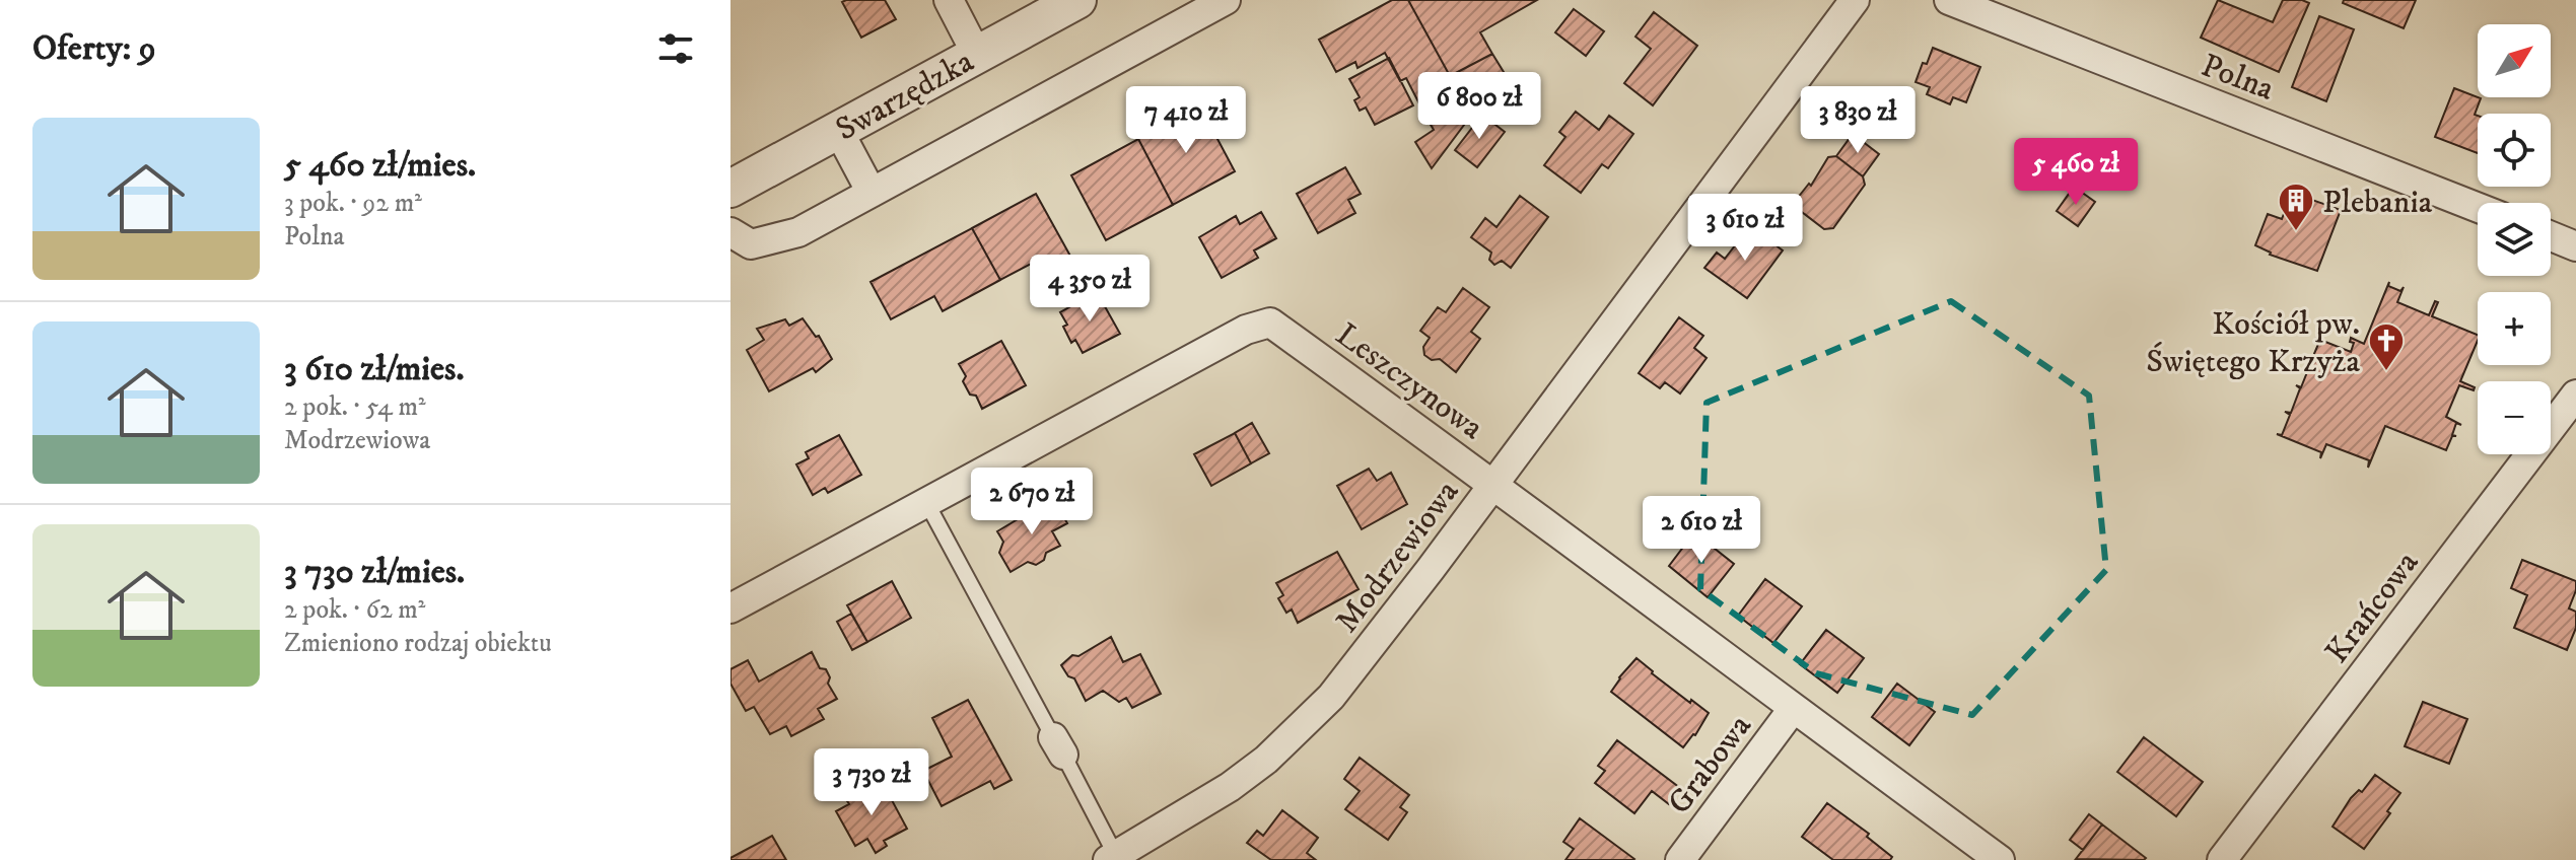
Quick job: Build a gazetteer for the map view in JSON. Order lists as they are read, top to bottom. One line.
{"streets":{"street":["Polna","Swarzędzka","Leszczynowa","Modrzewiowa","Krańcowa","Grabowa"]},"crossings":[["Leszczynowa","Modrzewiowa"],["Leszczynowa","Grabowa"]],"places":{"building":["Plebania"],"church":["Kościół pw. Świętego Krzyża"]},"north":"top right","page":{"heading":"Oferty: 9","map_buttons":["+","−"],"price":["6 800 zł","7 410 zł","3 830 zł","5 460 zł","3 610 zł","4 350 zł","2 670 zł","2 610 zł","3 730 zł"],"list":[{"name":"5 460 zł/mies.","note":"3 pok. · 92 m² · Polna"},{"name":"3 610 zł/mies.","note":"2 pok. · 54 m² · Modrzewiowa"},{"name":"3 730 zł/mies.","note":"2 pok. · 62 m² · Zmieniono rodzaj obiektu"}]}}
